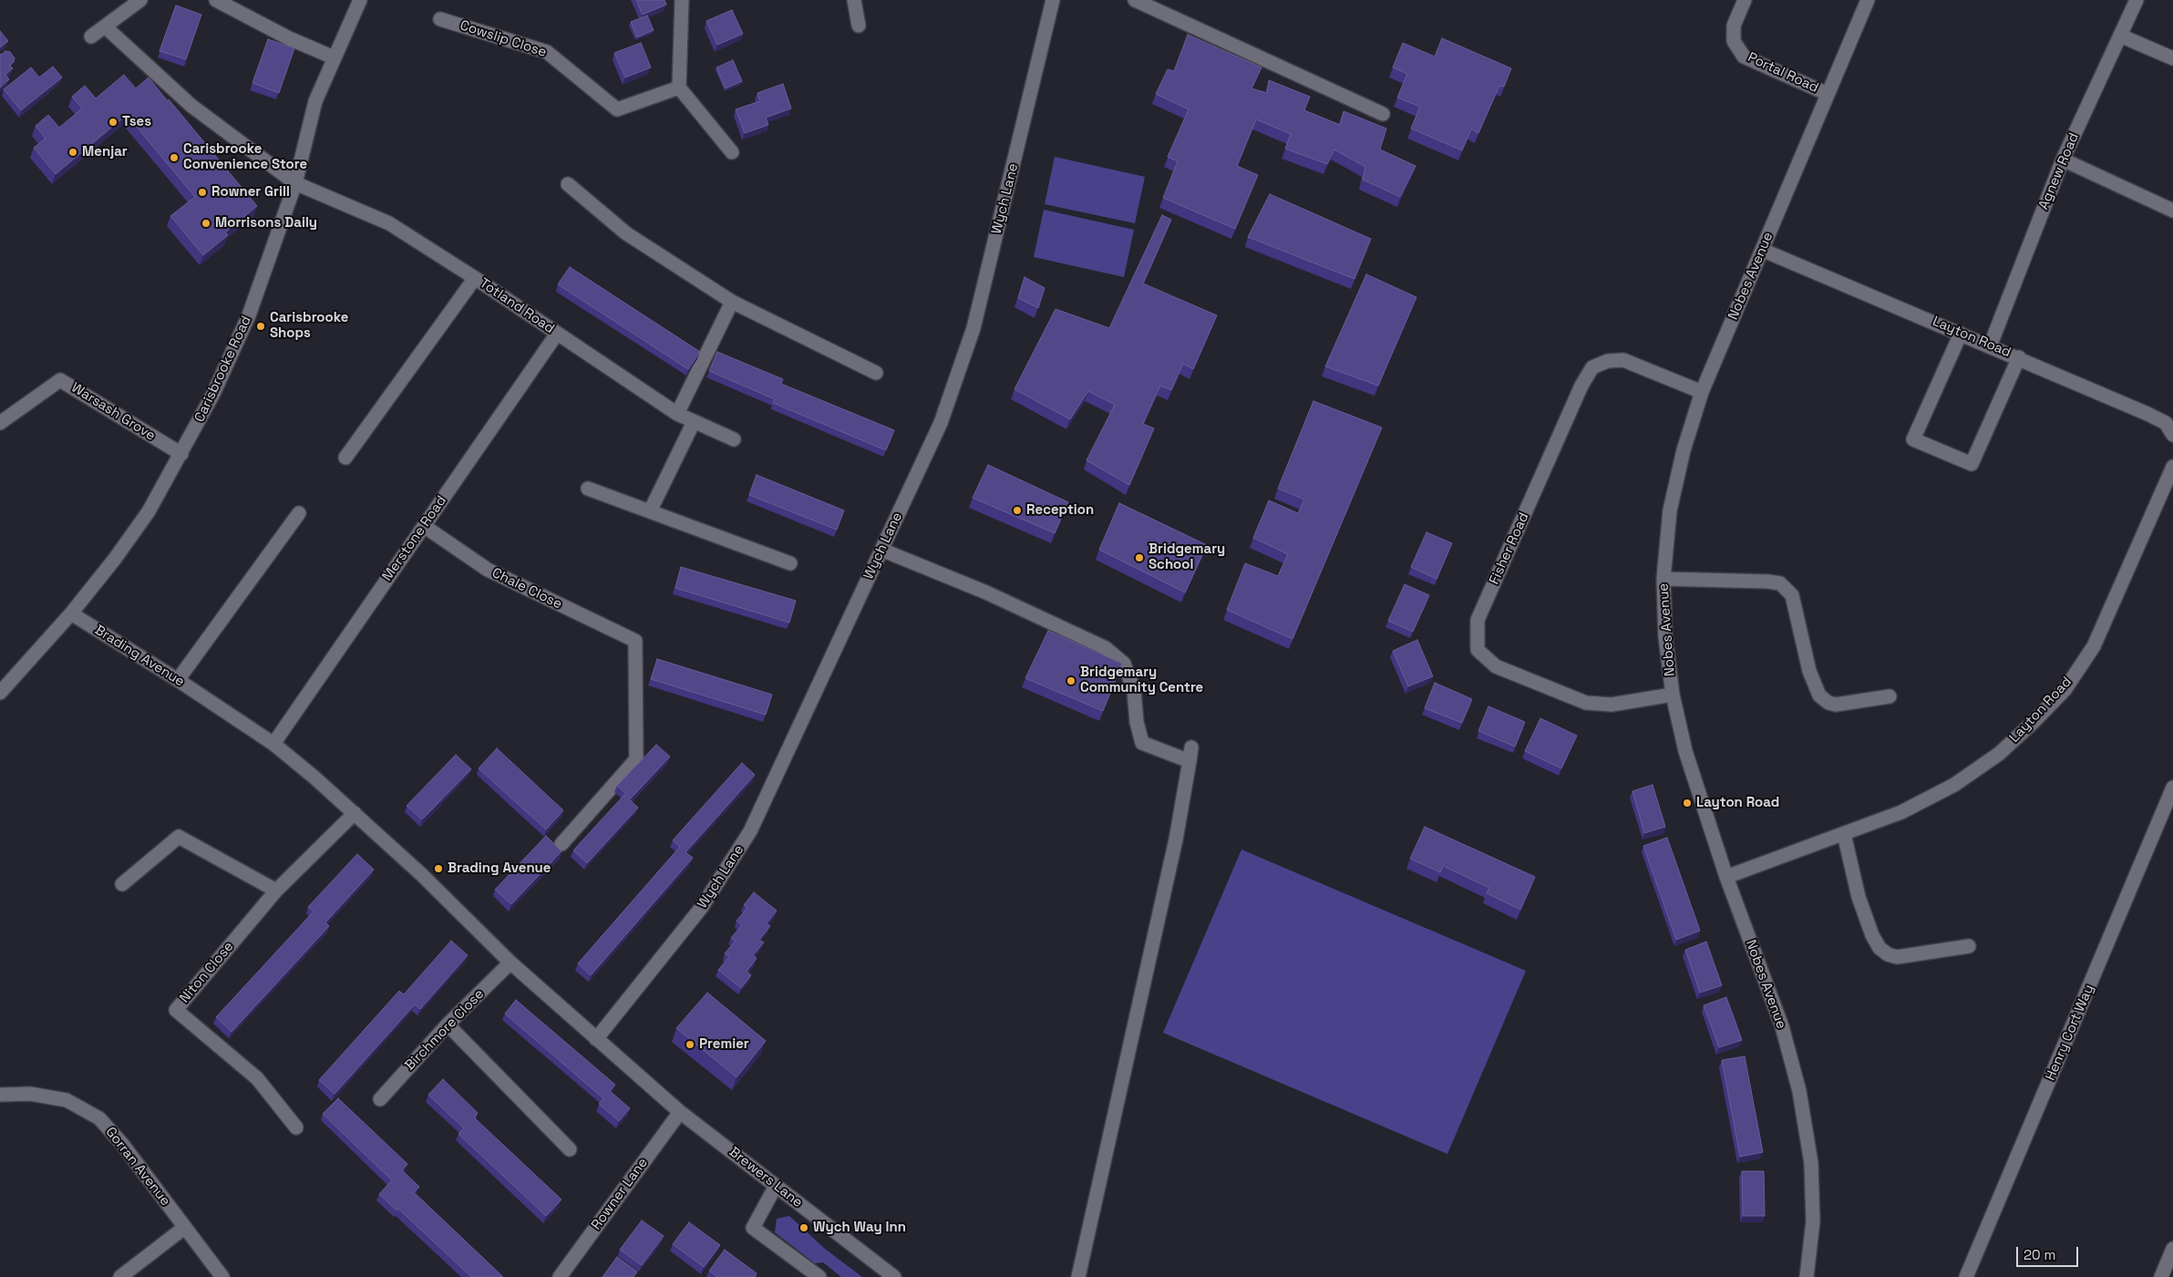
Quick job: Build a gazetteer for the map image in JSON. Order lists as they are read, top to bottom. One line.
{"streets":{"street":["Cowslip Close","Portal Road","Agnew Road","Wych Lane","Nobes Avenue","Totland Road","Layton Road","Carisbrooke Road","Warsash Grove","Merstone Road","Fisher Road","Chale Close","Brading Avenue","Niton Close","Birchmore Close","Henry Cort Way","Gorran Avenue","Brewers Lane","Rowner Lane"]},"crossings":[["Portal Road","Nobes Avenue"],["Agnew Road","Layton Road"],["Wych Lane","Brading Avenue"],["Nobes Avenue","Layton Road"],["Nobes Avenue","Fisher Road"],["Totland Road","Carisbrooke Road"],["Totland Road","Merstone Road"],["Carisbrooke Road","Warsash Grove"],["Carisbrooke Road","Brading Avenue"],["Merstone Road","Chale Close"],["Merstone Road","Brading Avenue"],["Brading Avenue","Niton Close"],["Brading Avenue","Birchmore Close"],["Brading Avenue","Brewers Lane"],["Brading Avenue","Rowner Lane"],["Brewers Lane","Rowner Lane"]],"places":["Tses","Menjar","Carisbrooke Convenience Store","Rowner Grill","Morrisons Daily","Carisbrooke Shops","Reception","Bridgemary School","Bridgemary Community Centre","Layton Road","Brading Avenue","Premier","Wych Way Inn"],"scale_bar":"20 m"}
